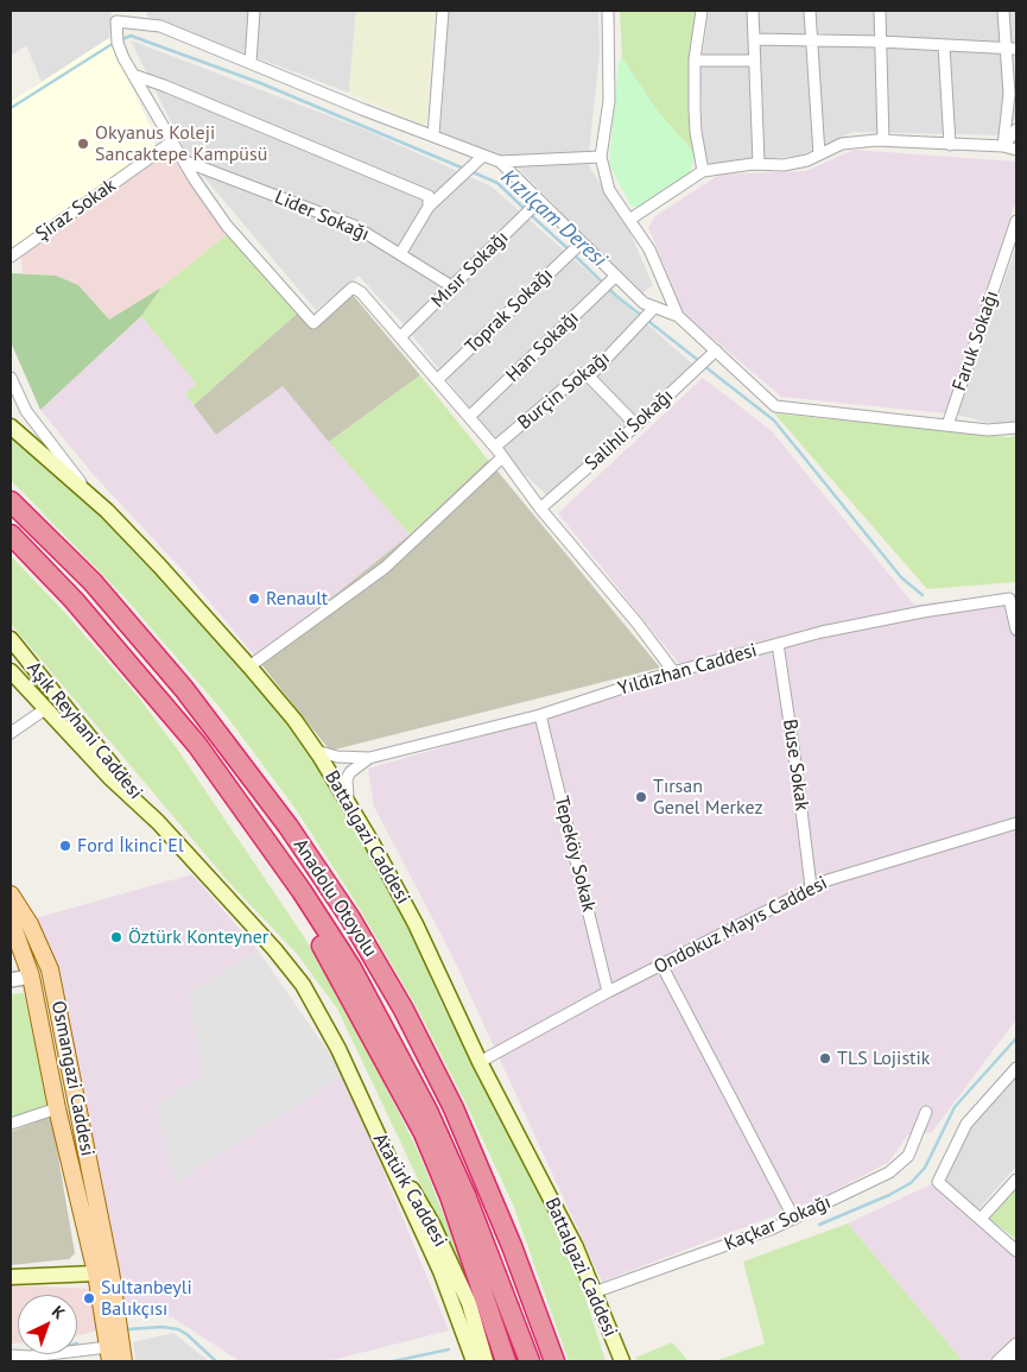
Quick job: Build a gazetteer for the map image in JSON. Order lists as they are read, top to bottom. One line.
{"streets":{"highway":["Anadolu Otoyolu"],"main road":["Aşık Reyhani Caddesi","Battalgazi Caddesi","Osmangazi Caddesi","Atatürk Caddesi"],"street":["Şiraz Sokak","Lider Sokağı","Mısır Sokağı","Toprak Sokağı","Faruk Sokağı","Han Sokağı","Burçin Sokağı","Salihli Sokağı","Yıldızhan Caddesi","Buse Sokak","Tepeköy Sokak","Ondokuz Mayıs Caddesi","Kaçkar Sokağı"]},"crossings":[["Lider Sokağı","Mısır Sokağı"],["Yıldızhan Caddesi","Buse Sokak"],["Yıldızhan Caddesi","Tepeköy Sokak"],["Aşık Reyhani Caddesi","Atatürk Caddesi"],["Buse Sokak","Ondokuz Mayıs Caddesi"],["Battalgazi Caddesi","Ondokuz Mayıs Caddesi"],["Battalgazi Caddesi","Kaçkar Sokağı"],["Tepeköy Sokak","Ondokuz Mayıs Caddesi"]],"water":["Kızılçam Deresi"],"places":["Okyanus Koleji Sancaktepe Kampüsü","Renault","Tırsan Genel Merkez","Ford İkinci El","Öztürk Konteyner","TLS Lojistik","Sultanbeyli Balıkçısı"],"north":"top right"}
